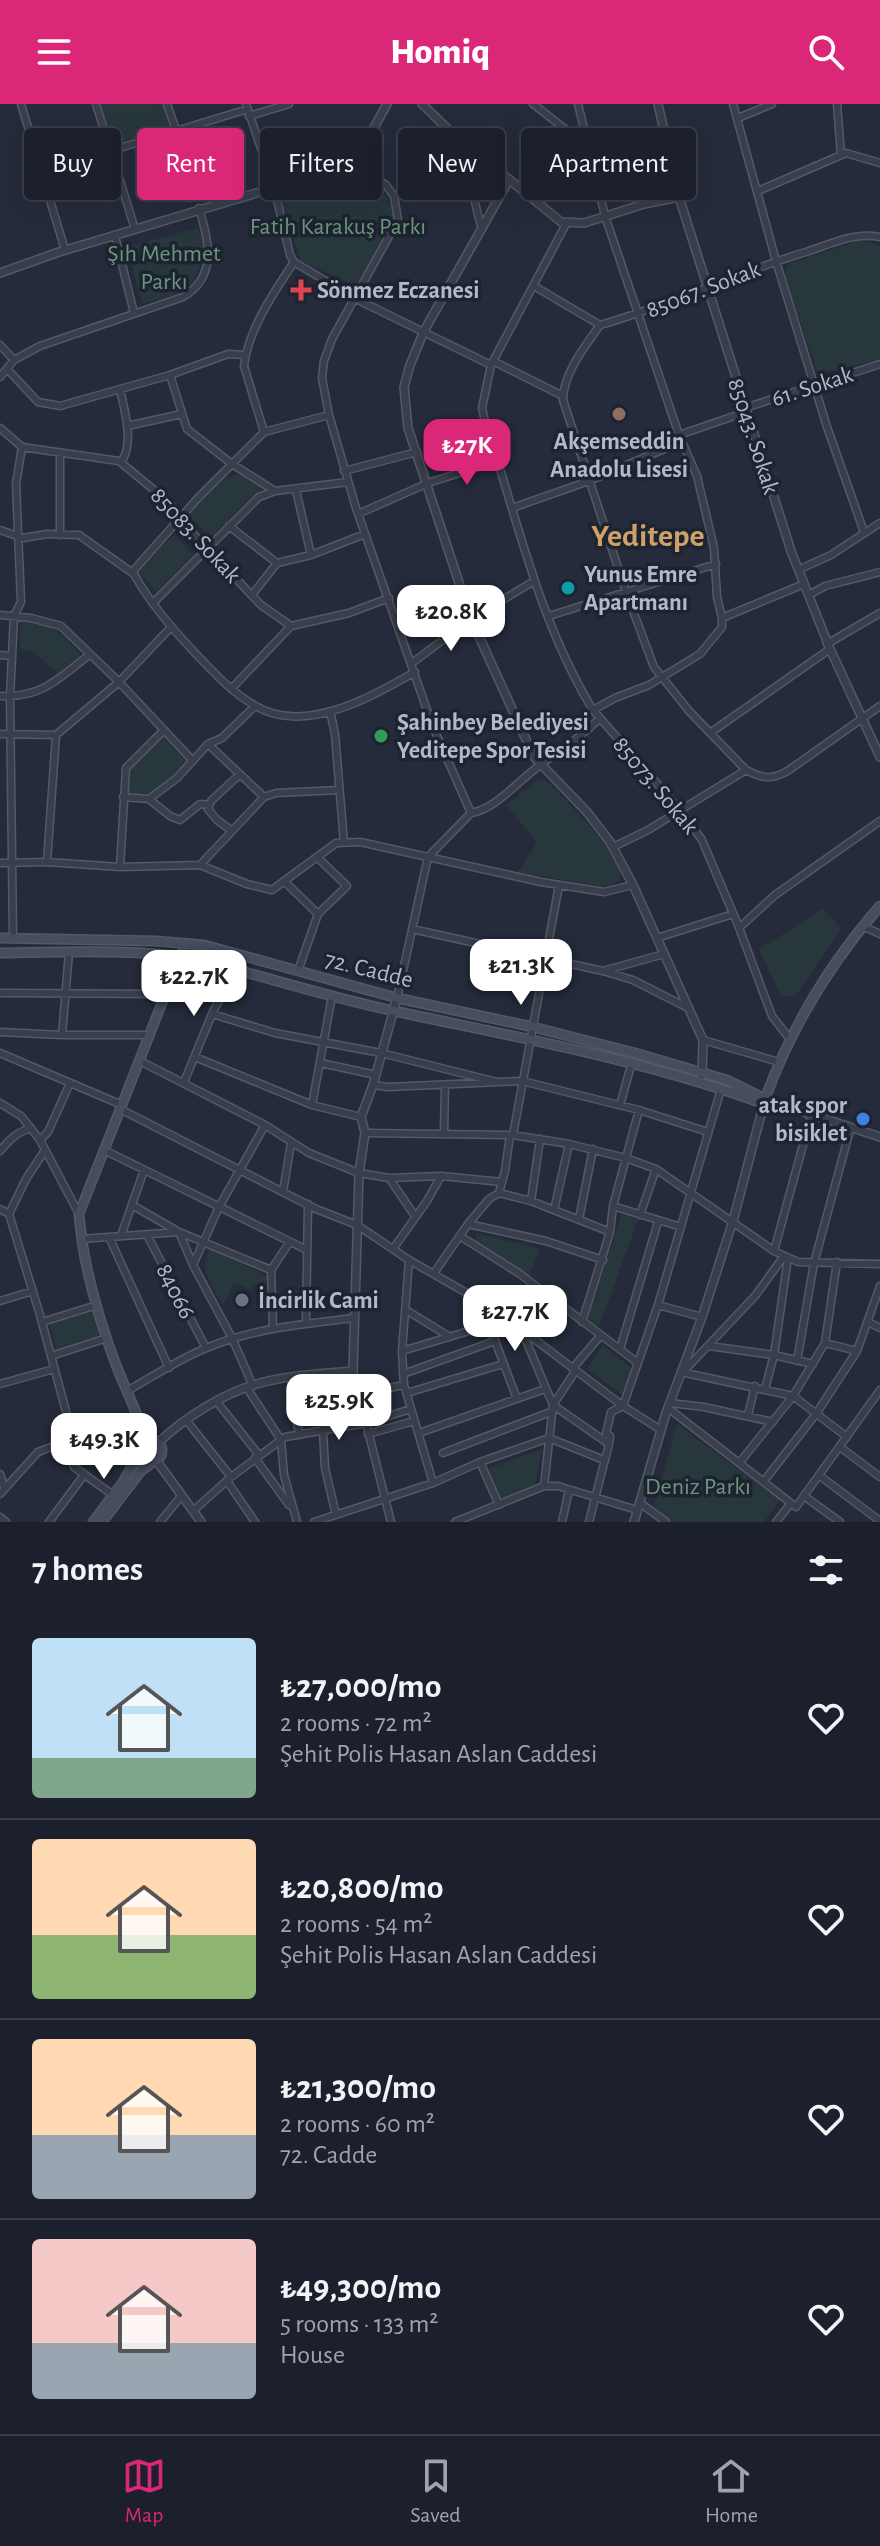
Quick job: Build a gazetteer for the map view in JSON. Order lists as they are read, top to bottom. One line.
{"streets":{"main road":["72. Cadde"],"street":["85067. Sokak","61. Sokak","85043. Sokak","85083. Sokak","85073. Sokak","84066"]},"crossings":[["85067. Sokak","85043. Sokak"],["61. Sokak","85043. Sokak"],["61. Sokak","85073. Sokak"]],"districts":["Yeditepe"],"parks":["Fatih Karakuş Parkı","Şıh Mehmet Parkı","Deniz Parkı"],"places":{"health":["Sönmez Eczanesi"],"other":["Akşemseddin Anadolu Lisesi","Yunus Emre Apartmanı","Şahinbey Belediyesi Yeditepe Spor Tesisi","atak spor bisiklet","İncirlik Cami"]},"page":{"header":"Homiq","chip":["Buy","Rent","Filters","New","Apartment"],"price":["₺27K","₺20.8K","₺21.3K","₺22.7K","₺27.7K","₺25.9K","₺49.3K"],"heading":"7 homes","list":[{"name":"₺27,000/mo","note":"2 rooms · 72 m² · Şehit Polis Hasan Aslan Caddesi"},{"name":"₺20,800/mo","note":"2 rooms · 54 m² · Şehit Polis Hasan Aslan Caddesi"},{"name":"₺21,300/mo","note":"2 rooms · 60 m² · 72. Cadde"},{"name":"₺49,300/mo","note":"5 rooms · 133 m² · House"}],"tabs":["Map","Saved","Home"]}}
